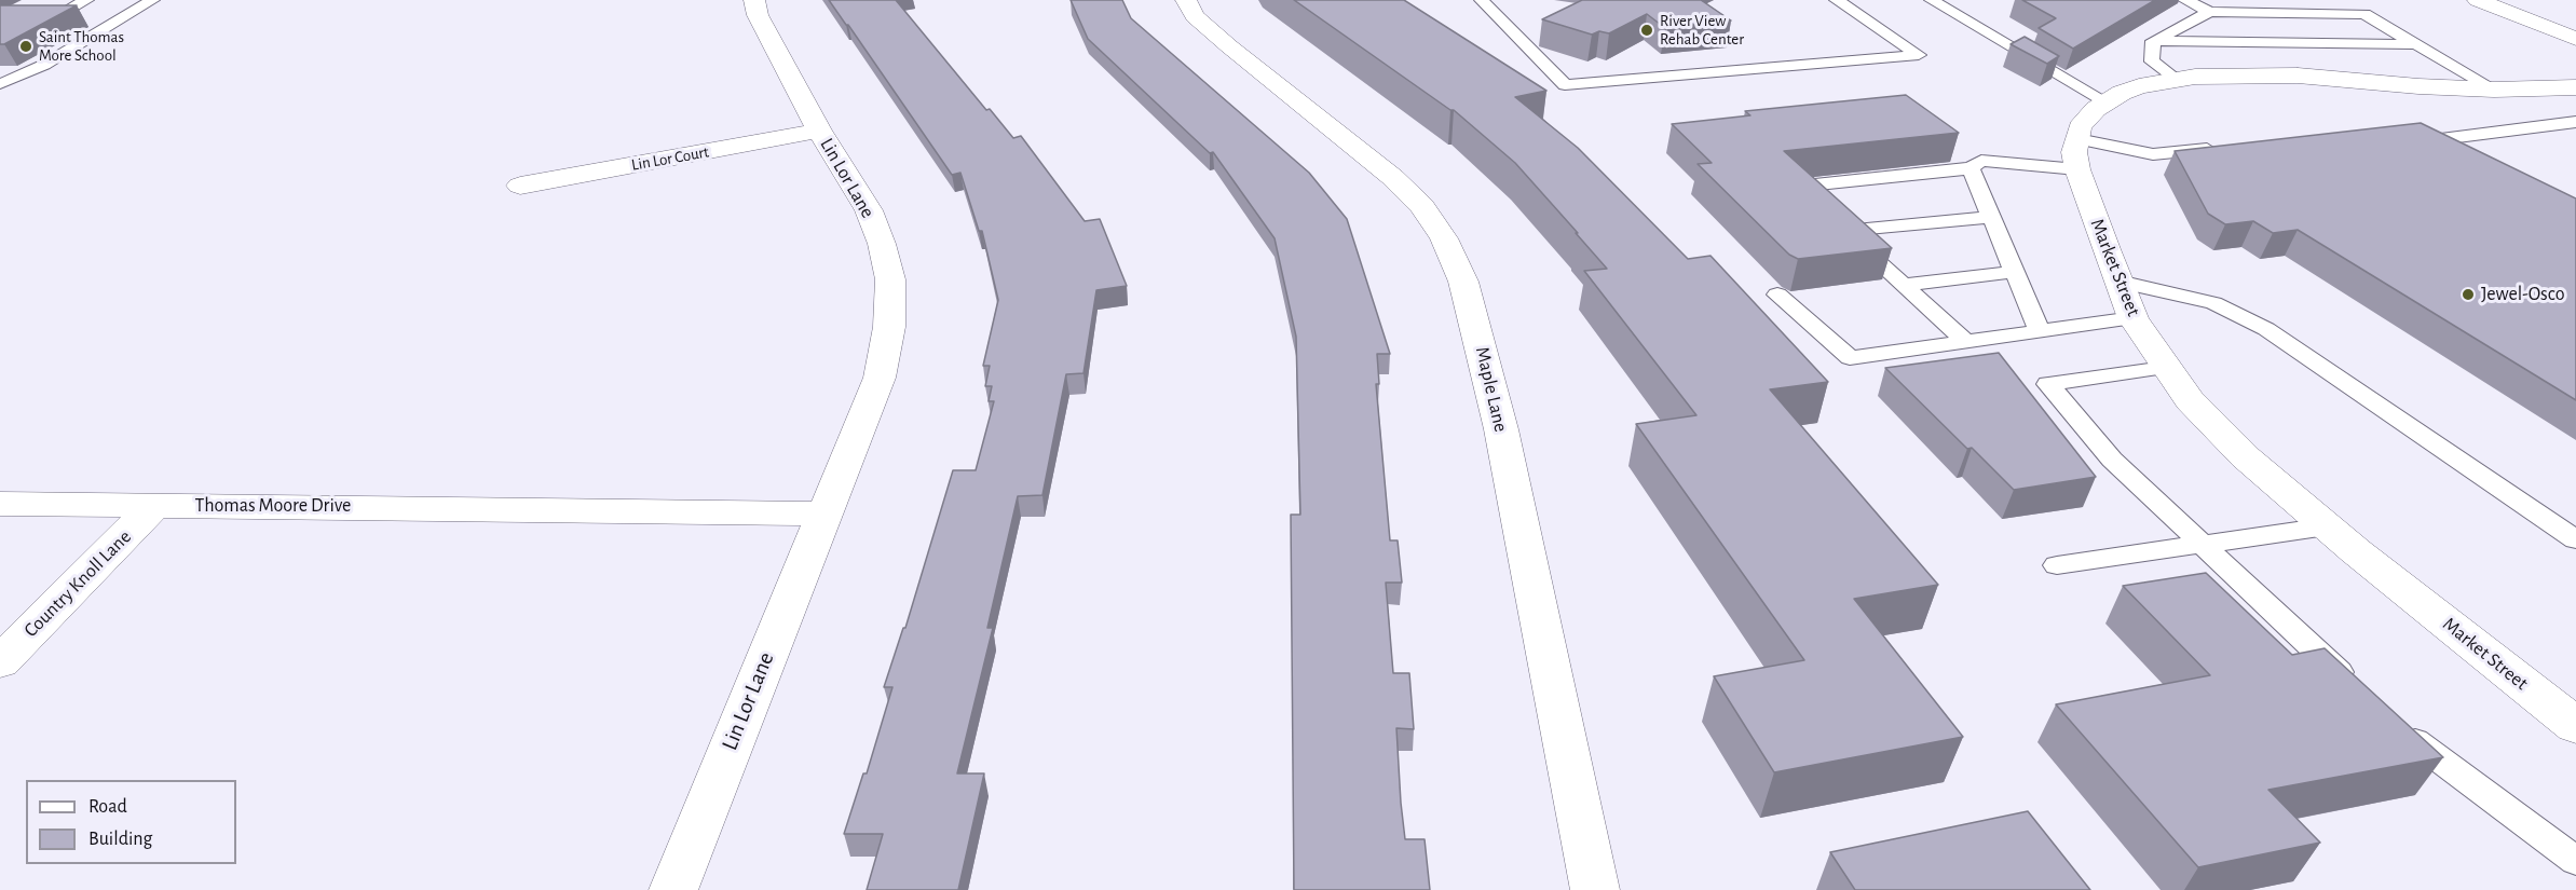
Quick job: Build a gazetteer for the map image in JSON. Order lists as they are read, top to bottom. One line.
{"streets":{"street":["Lin Lor Court","Lin Lor Lane","Market Street","Maple Lane","Thomas Moore Drive","Country Knoll Lane"]},"crossings":[["Lin Lor Court","Lin Lor Lane"],["Lin Lor Lane","Thomas Moore Drive"],["Thomas Moore Drive","Country Knoll Lane"]],"places":["River View Rehab Center","Saint Thomas More School","Jewel-Osco"],"legend":["Road","Building"]}
